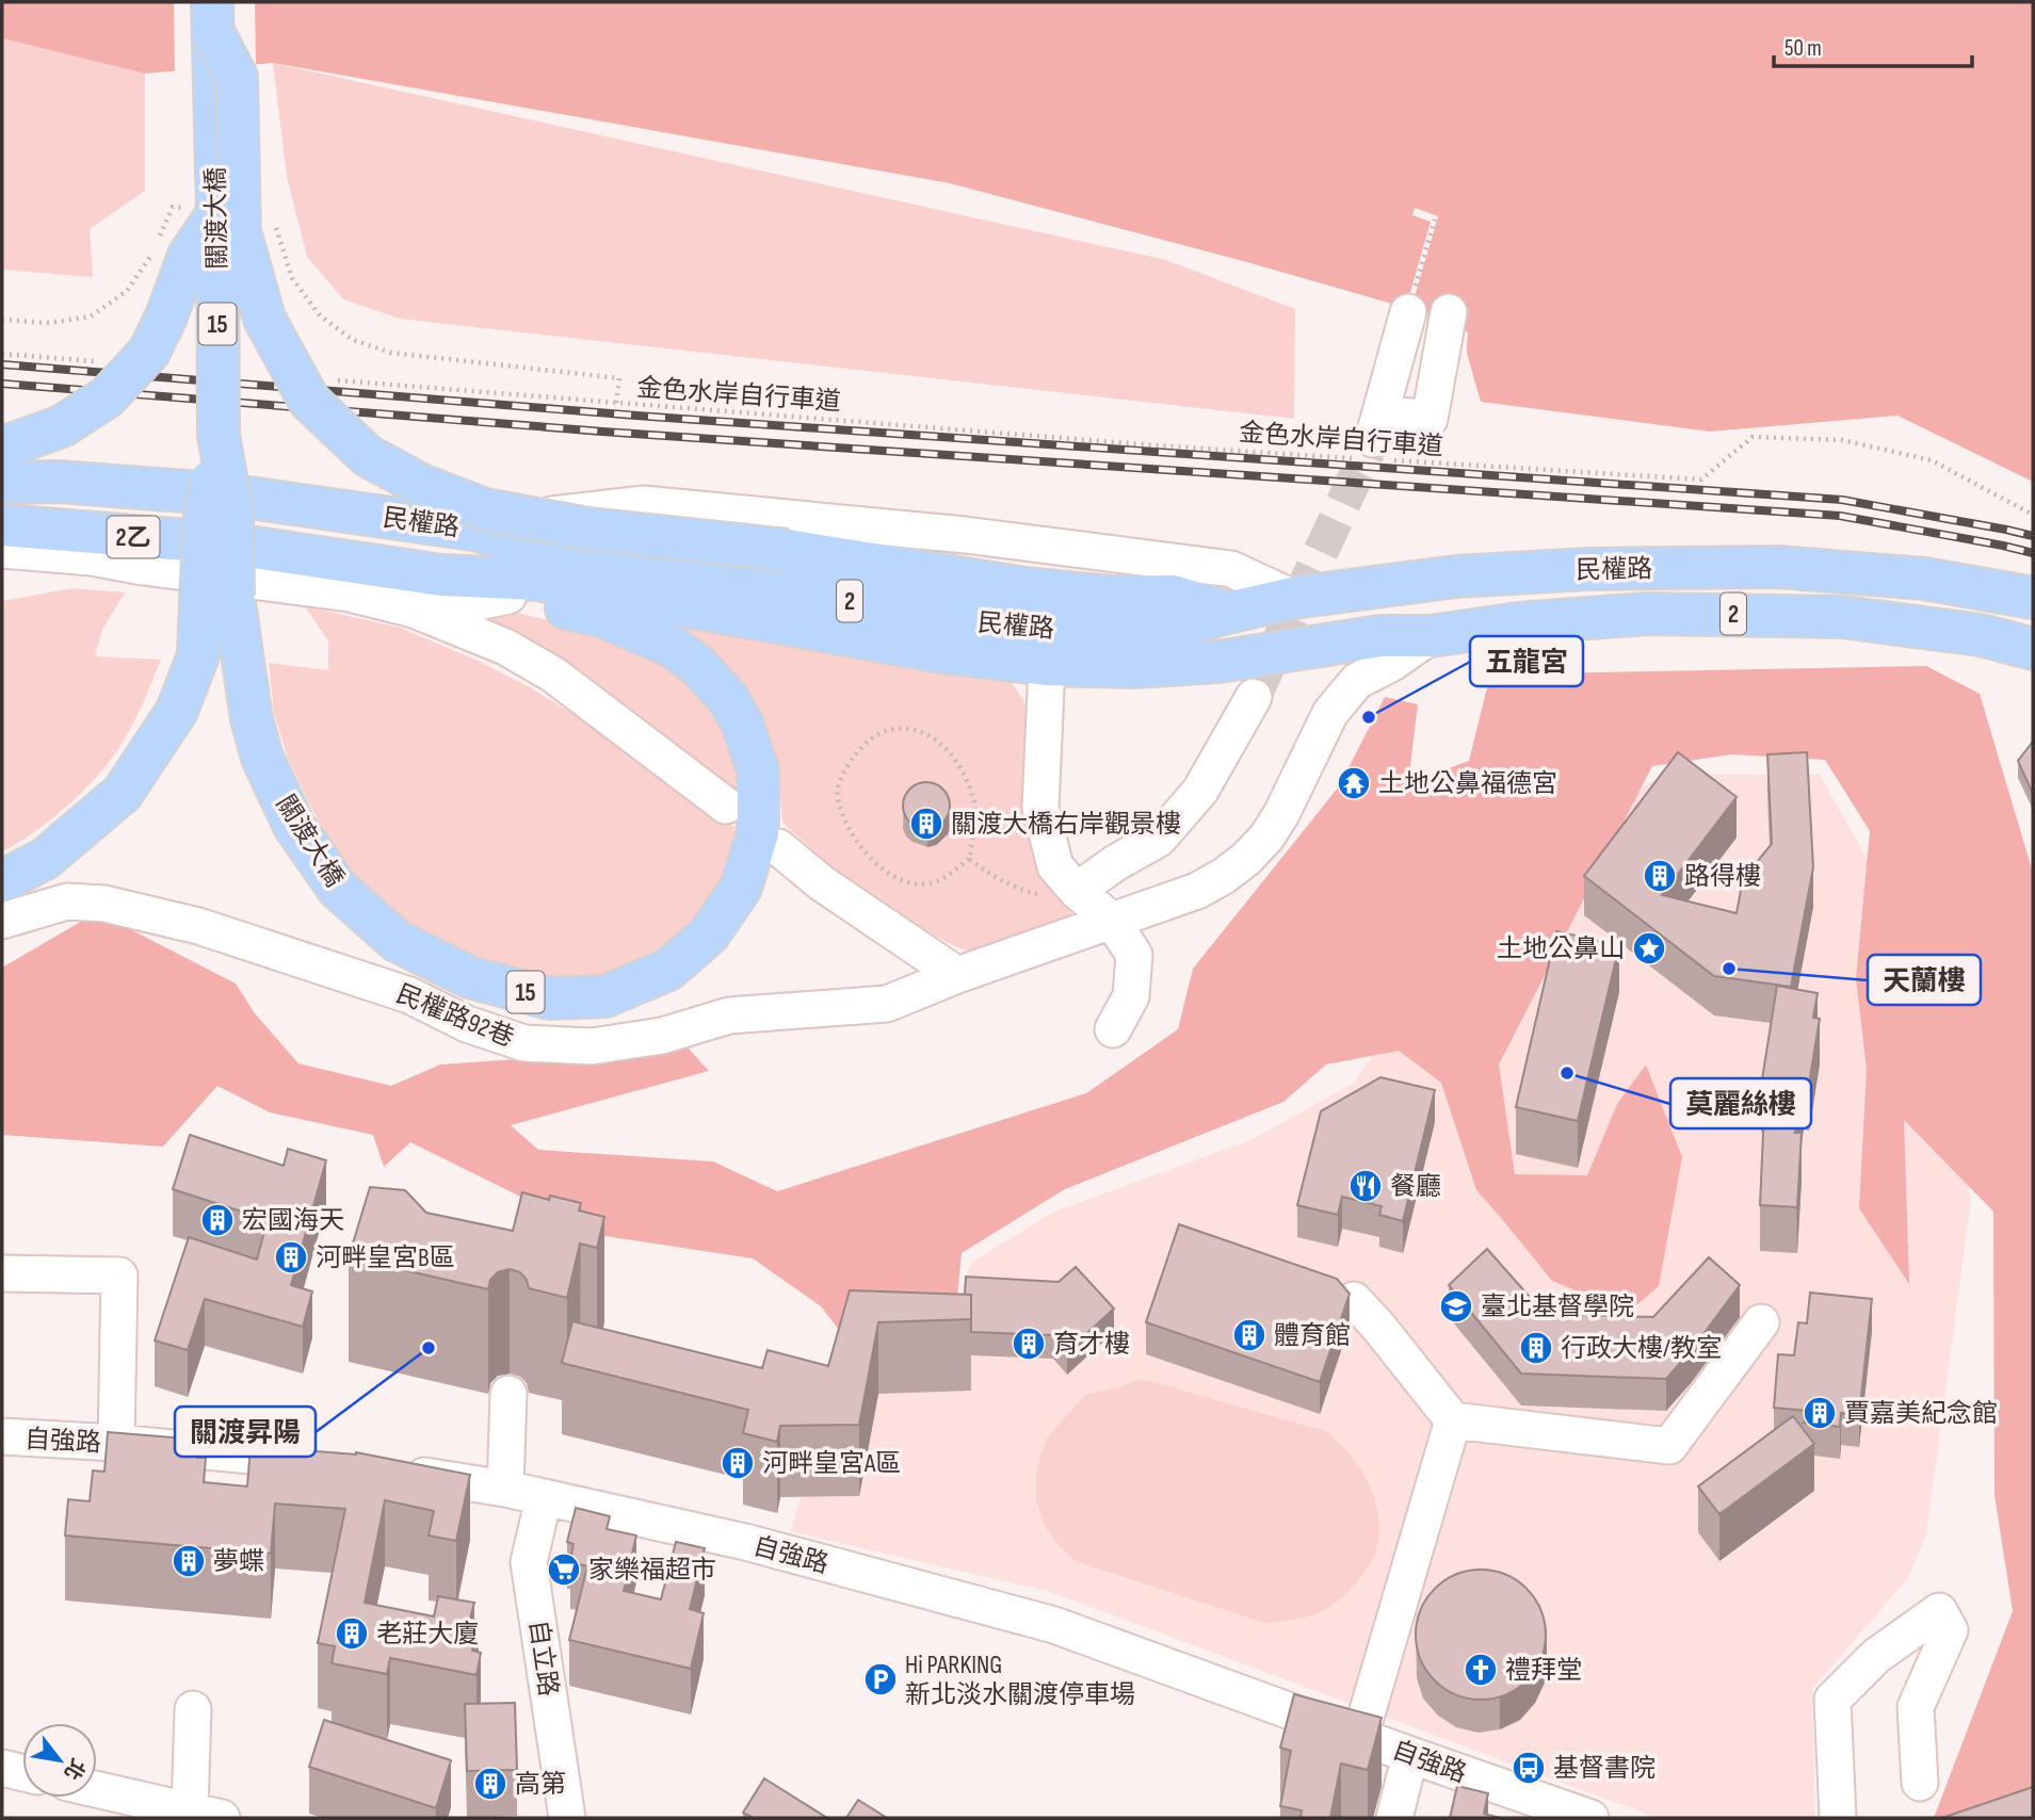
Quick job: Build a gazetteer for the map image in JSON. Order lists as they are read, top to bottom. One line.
{"streets":{"main road":["關渡大橋","15","民權路","2乙","2"],"street":["民權路92巷","自強路","自立路"],"path":["金色水岸自行車道"]},"crossings":[["關渡大橋","民權路"],["民權路","2乙"],["民權路","民權路92巷"],["自強路","自立路"]],"places":{"other":["五龍宮","天蘭樓","莫麗絲樓","關渡昇陽"],"temple":["土地公鼻福德宮"],"building":["關渡大橋右岸觀景樓","路得樓","宏國海天","河畔皇宮B區","體育館","育才樓","行政大樓/教室","賈嘉美紀念館","河畔皇宮A區","夢蝶","老莊大廈","高第"],"place":["土地公鼻山"],"restaurant":["餐廳"],"school or university":["臺北基督學院"],"supermarket":["家樂福超市"],"church":["禮拜堂"],"parking":["Hi PARKING 新北淡水關渡停車場"],"bus stop":["基督書院"]},"scale_bar":"50 m","north":"bottom right"}
